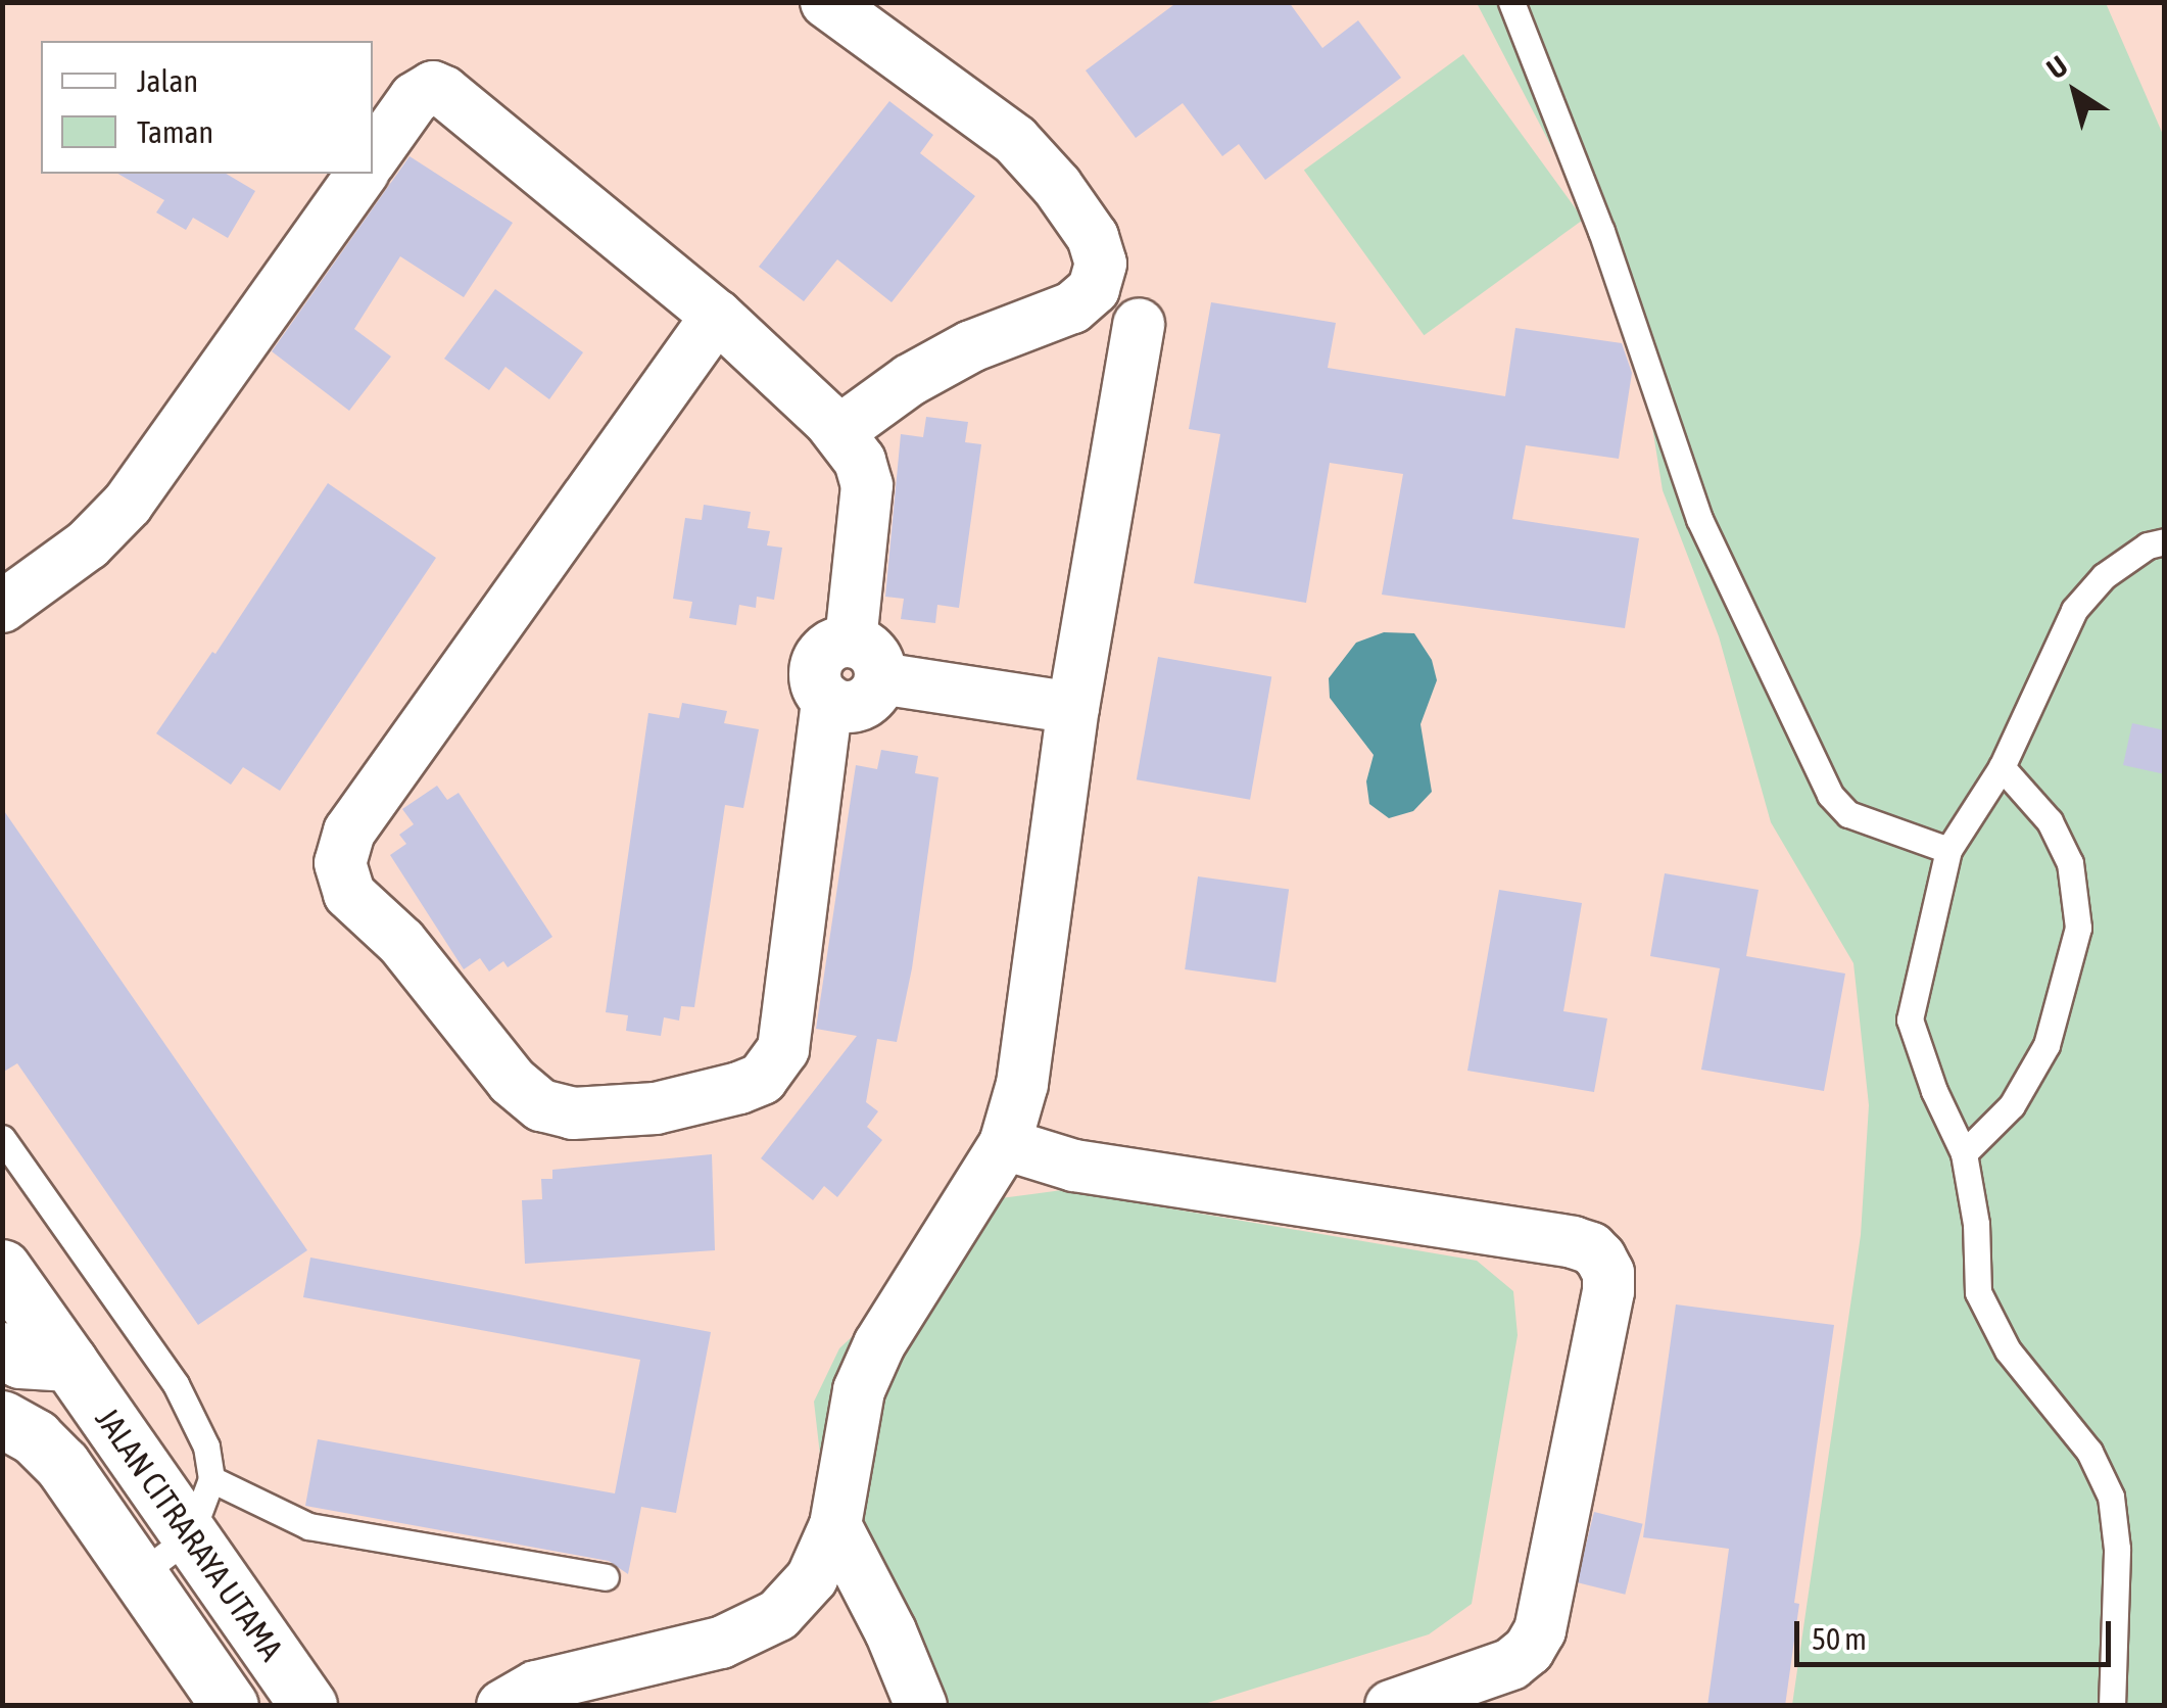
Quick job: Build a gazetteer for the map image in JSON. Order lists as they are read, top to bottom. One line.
{"streets":{"street":["JALAN CITRARAYA UTAMA"]},"legend":["Jalan","Taman"],"scale_bar":"50 m","north":"top left"}
